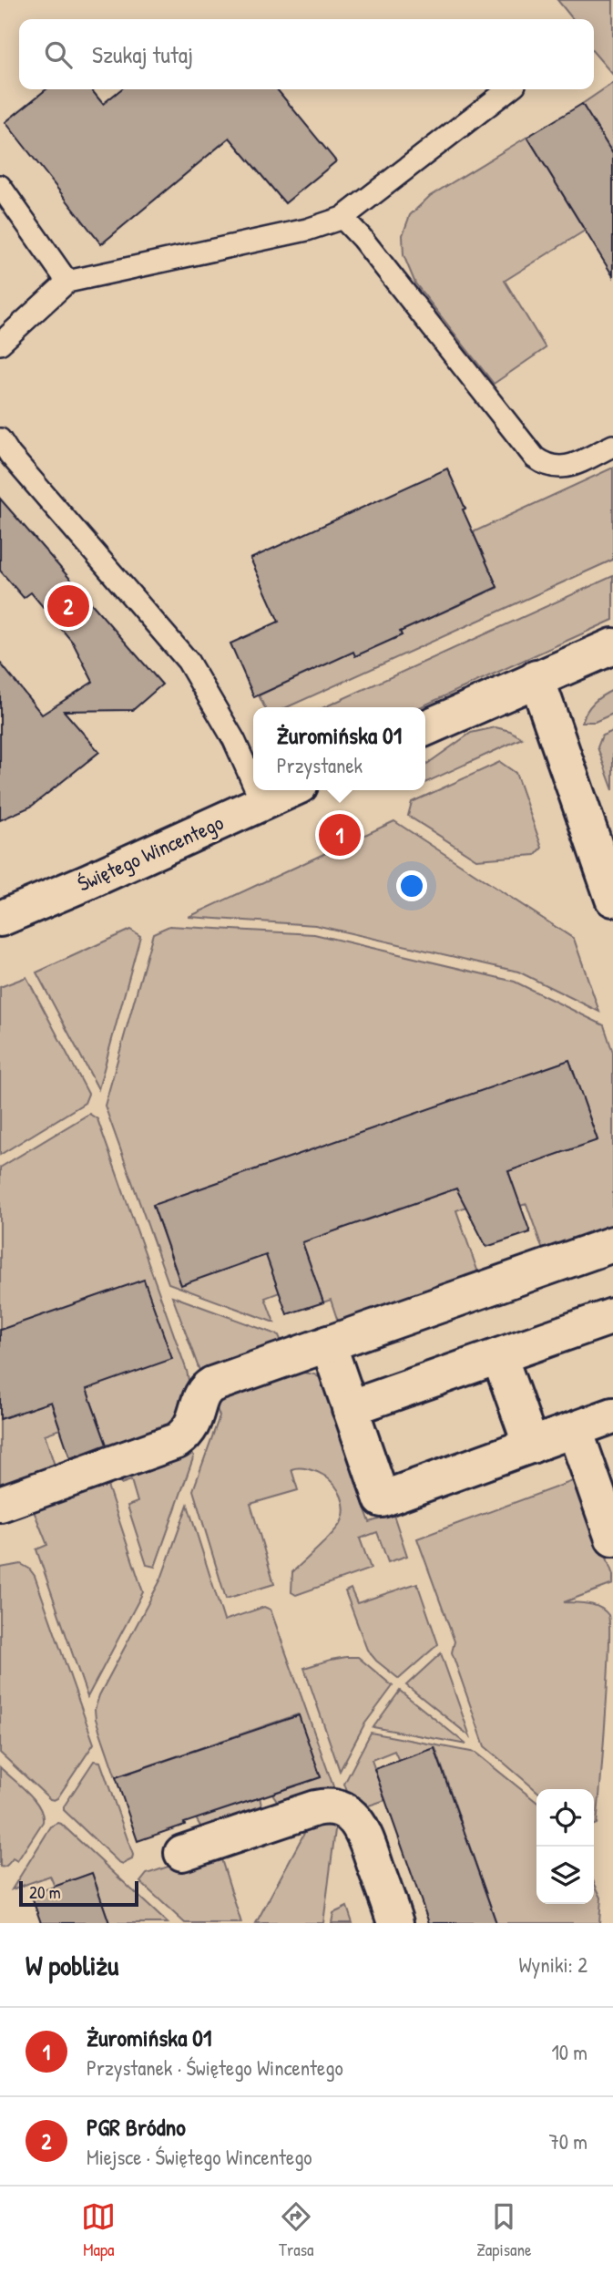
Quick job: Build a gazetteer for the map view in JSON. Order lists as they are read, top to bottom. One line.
{"streets":{"street":["Świętego Wincentego"]},"scale_bar":"20 m","page":{"search":"Szukaj tutaj","pins":["2","1"],"popup":["Żuromińska 01","Przystanek"],"scale":"20 m","heading":["W pobliżu","Wyniki: 2"],"list":[{"mark":"1","name":"Żuromińska 01","note":"Przystanek · Świętego Wincentego","value":"10 m"},{"mark":"2","name":"PGR Bródno","note":"Miejsce · Świętego Wincentego","value":"70 m"}],"nav":["Mapa","Trasa","Zapisane"]}}
